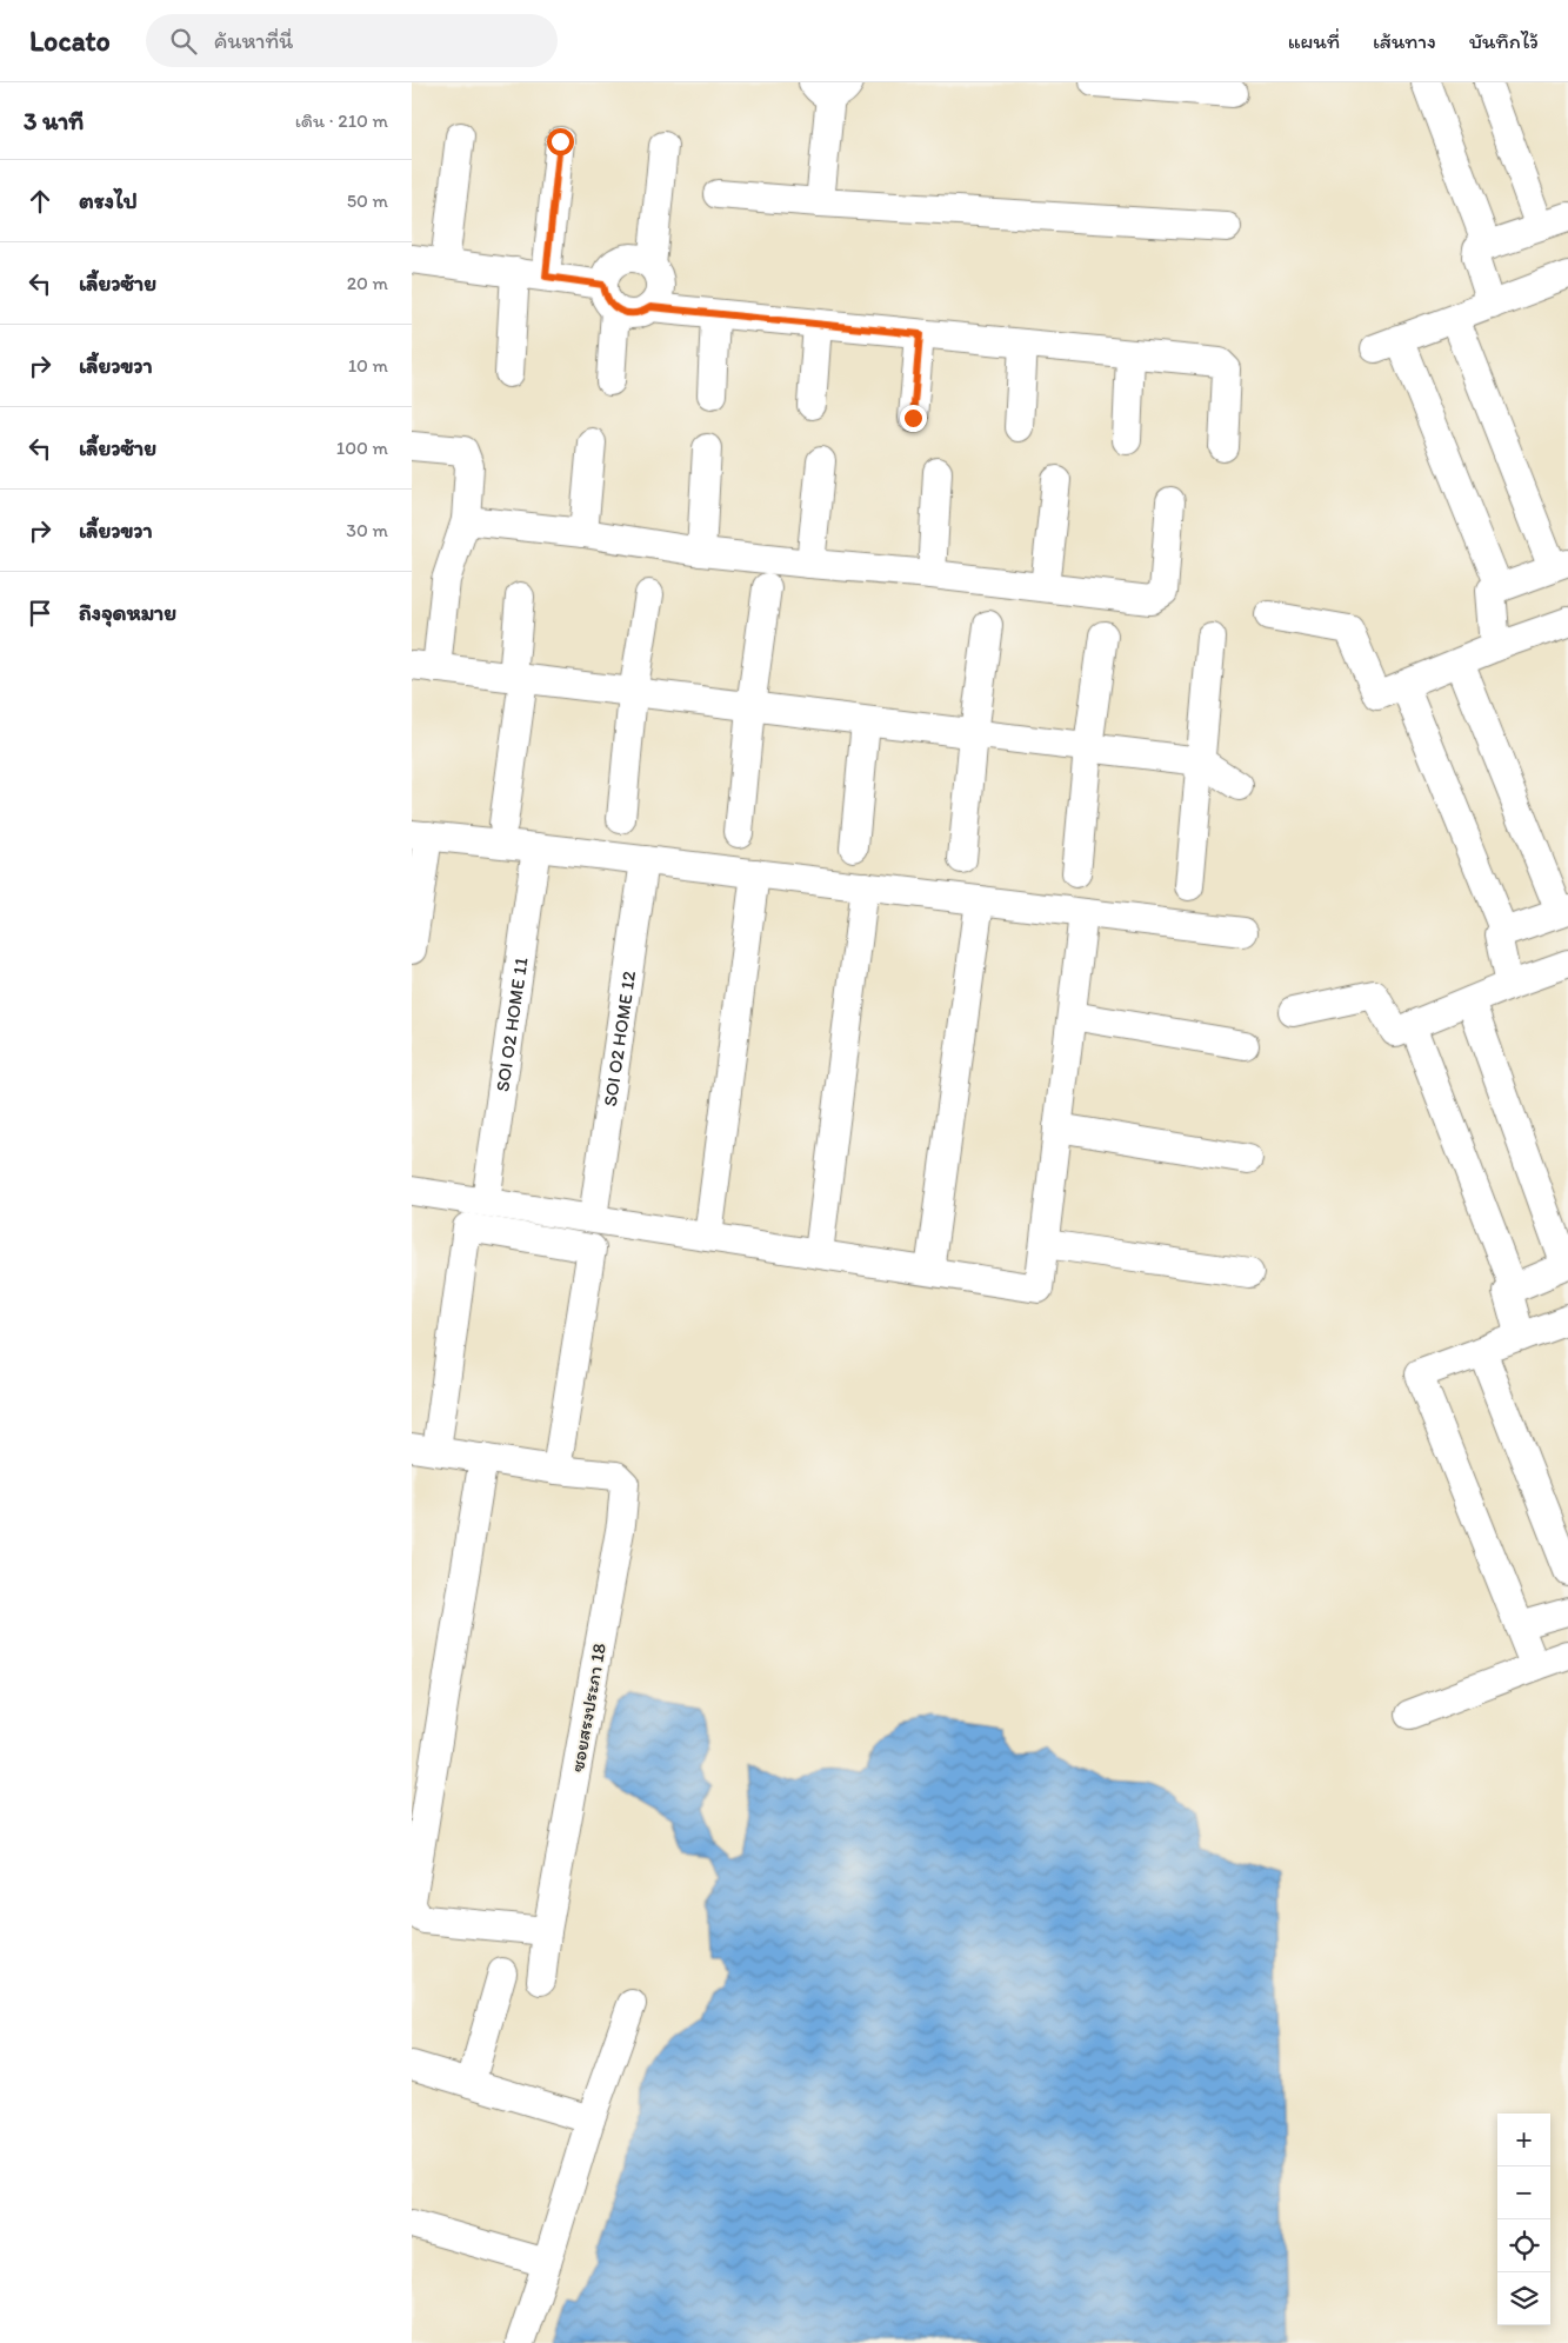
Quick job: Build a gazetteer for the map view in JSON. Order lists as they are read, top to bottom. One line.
{"streets":{"street":["SOI O2 HOME 11","SOI O2 HOME 12","ซอยสรงประภา 18"]},"page":{"header":"Locato","search":"ค้นหาที่นี่","nav":["แผนที่","เส้นทาง","บันทึกไว้"],"heading":["3 นาที","เดิน · 210 m"],"list":[["ตรงไป","50 m"],["เลี้ยวซ้าย","20 m"],["เลี้ยวขวา","10 m"],["เลี้ยวซ้าย","100 m"],["เลี้ยวขวา","30 m"],"ถึงจุดหมาย"],"map_buttons":["+","−"]}}
